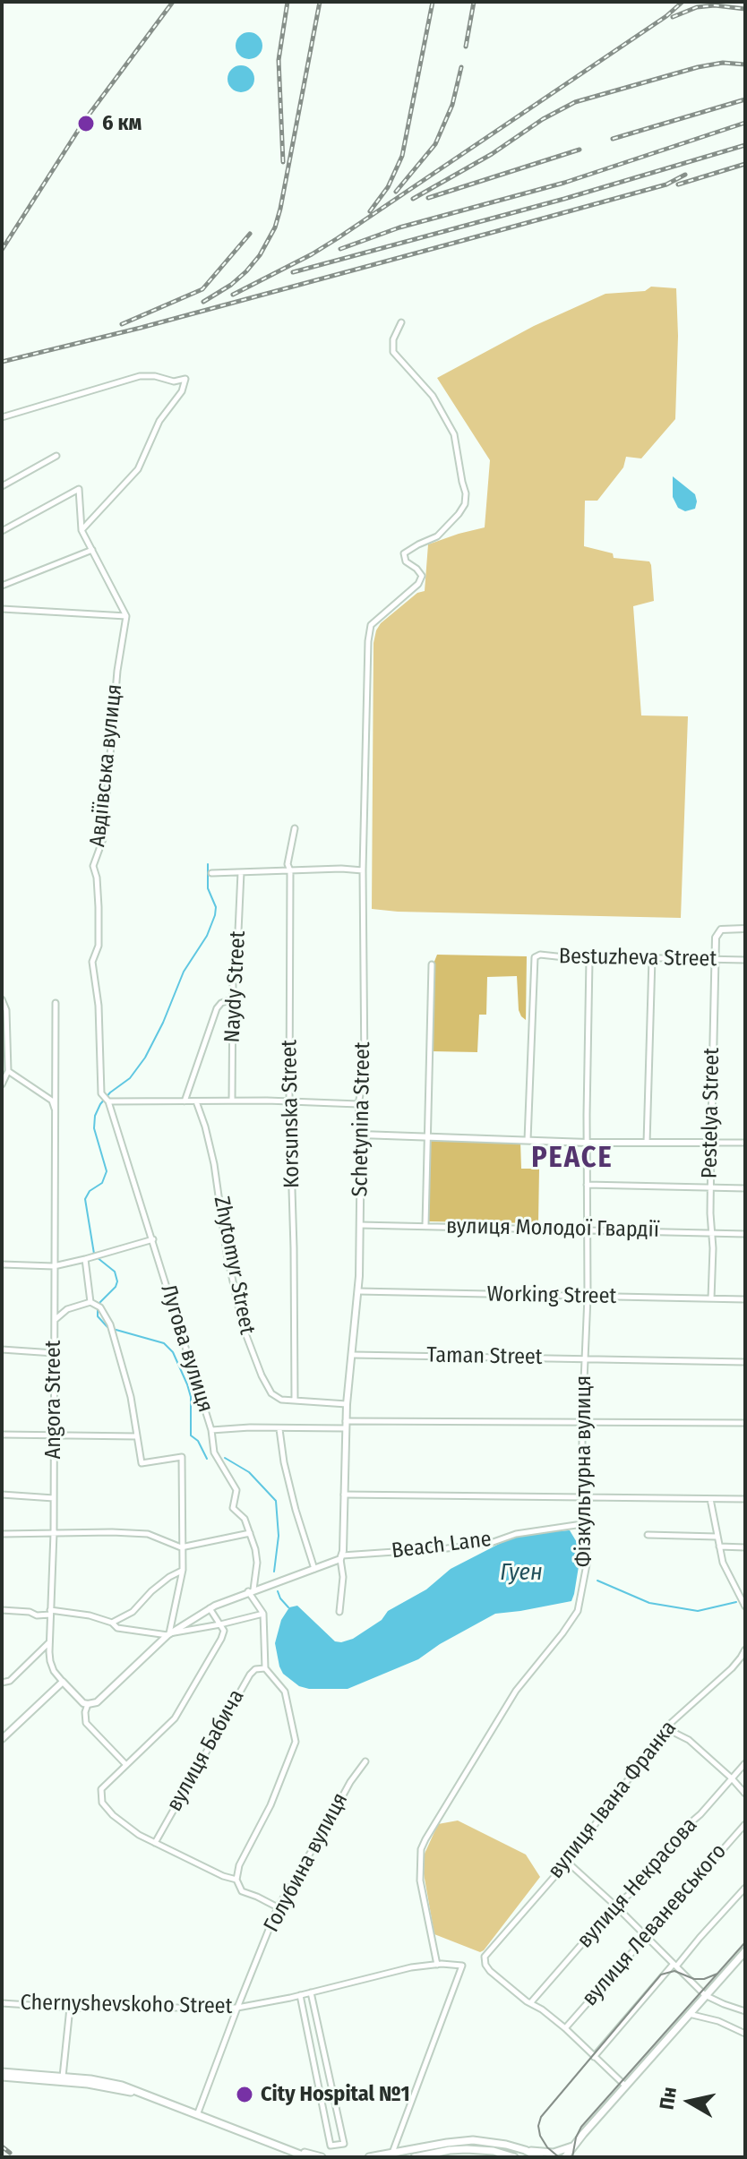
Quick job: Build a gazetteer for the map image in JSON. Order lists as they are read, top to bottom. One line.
{"streets":{"street":["Авдіївська вулиця","Bestuzheva Street","Naydy Street","Pestelya Street","Korsunska Street","Schetynina Street","вулиця Молодої Гвардії","Zhytomyr Street","Working Street","Лугова вулиця","Taman Street","Angora Street","Фізкультурна вулиця","Beach Lane","вулиця Бабича","вулиця Івана Франка","Голубина вулиця","вулиця Некрасова","вулиця Леваневського","Chernyshevskoho Street"]},"crossings":[["Авдіївська вулиця","Лугова вулиця"],["Bestuzheva Street","Pestelya Street"],["Bestuzheva Street","Фізкультурна вулиця"],["Pestelya Street","вулиця Молодої Гвардії"],["Pestelya Street","Working Street"],["Korsunska Street","Zhytomyr Street"],["Schetynina Street","вулиця Молодої Гвардії"],["Schetynina Street","Zhytomyr Street"],["Schetynina Street","Working Street"],["Schetynina Street","Taman Street"],["Schetynina Street","Beach Lane"],["вулиця Молодої Гвардії","Фізкультурна вулиця"],["Working Street","Фізкультурна вулиця"],["Taman Street","Фізкультурна вулиця"],["Фізкультурна вулиця","Beach Lane"],["Фізкультурна вулиця","Chernyshevskoho Street"],["вулиця Івана Франка","вулиця Некрасова"],["Голубина вулиця","Chernyshevskoho Street"]],"districts":["PEACE"],"water":["Гуен"],"places":["6 км","City Hospital №1"],"north":"left"}
